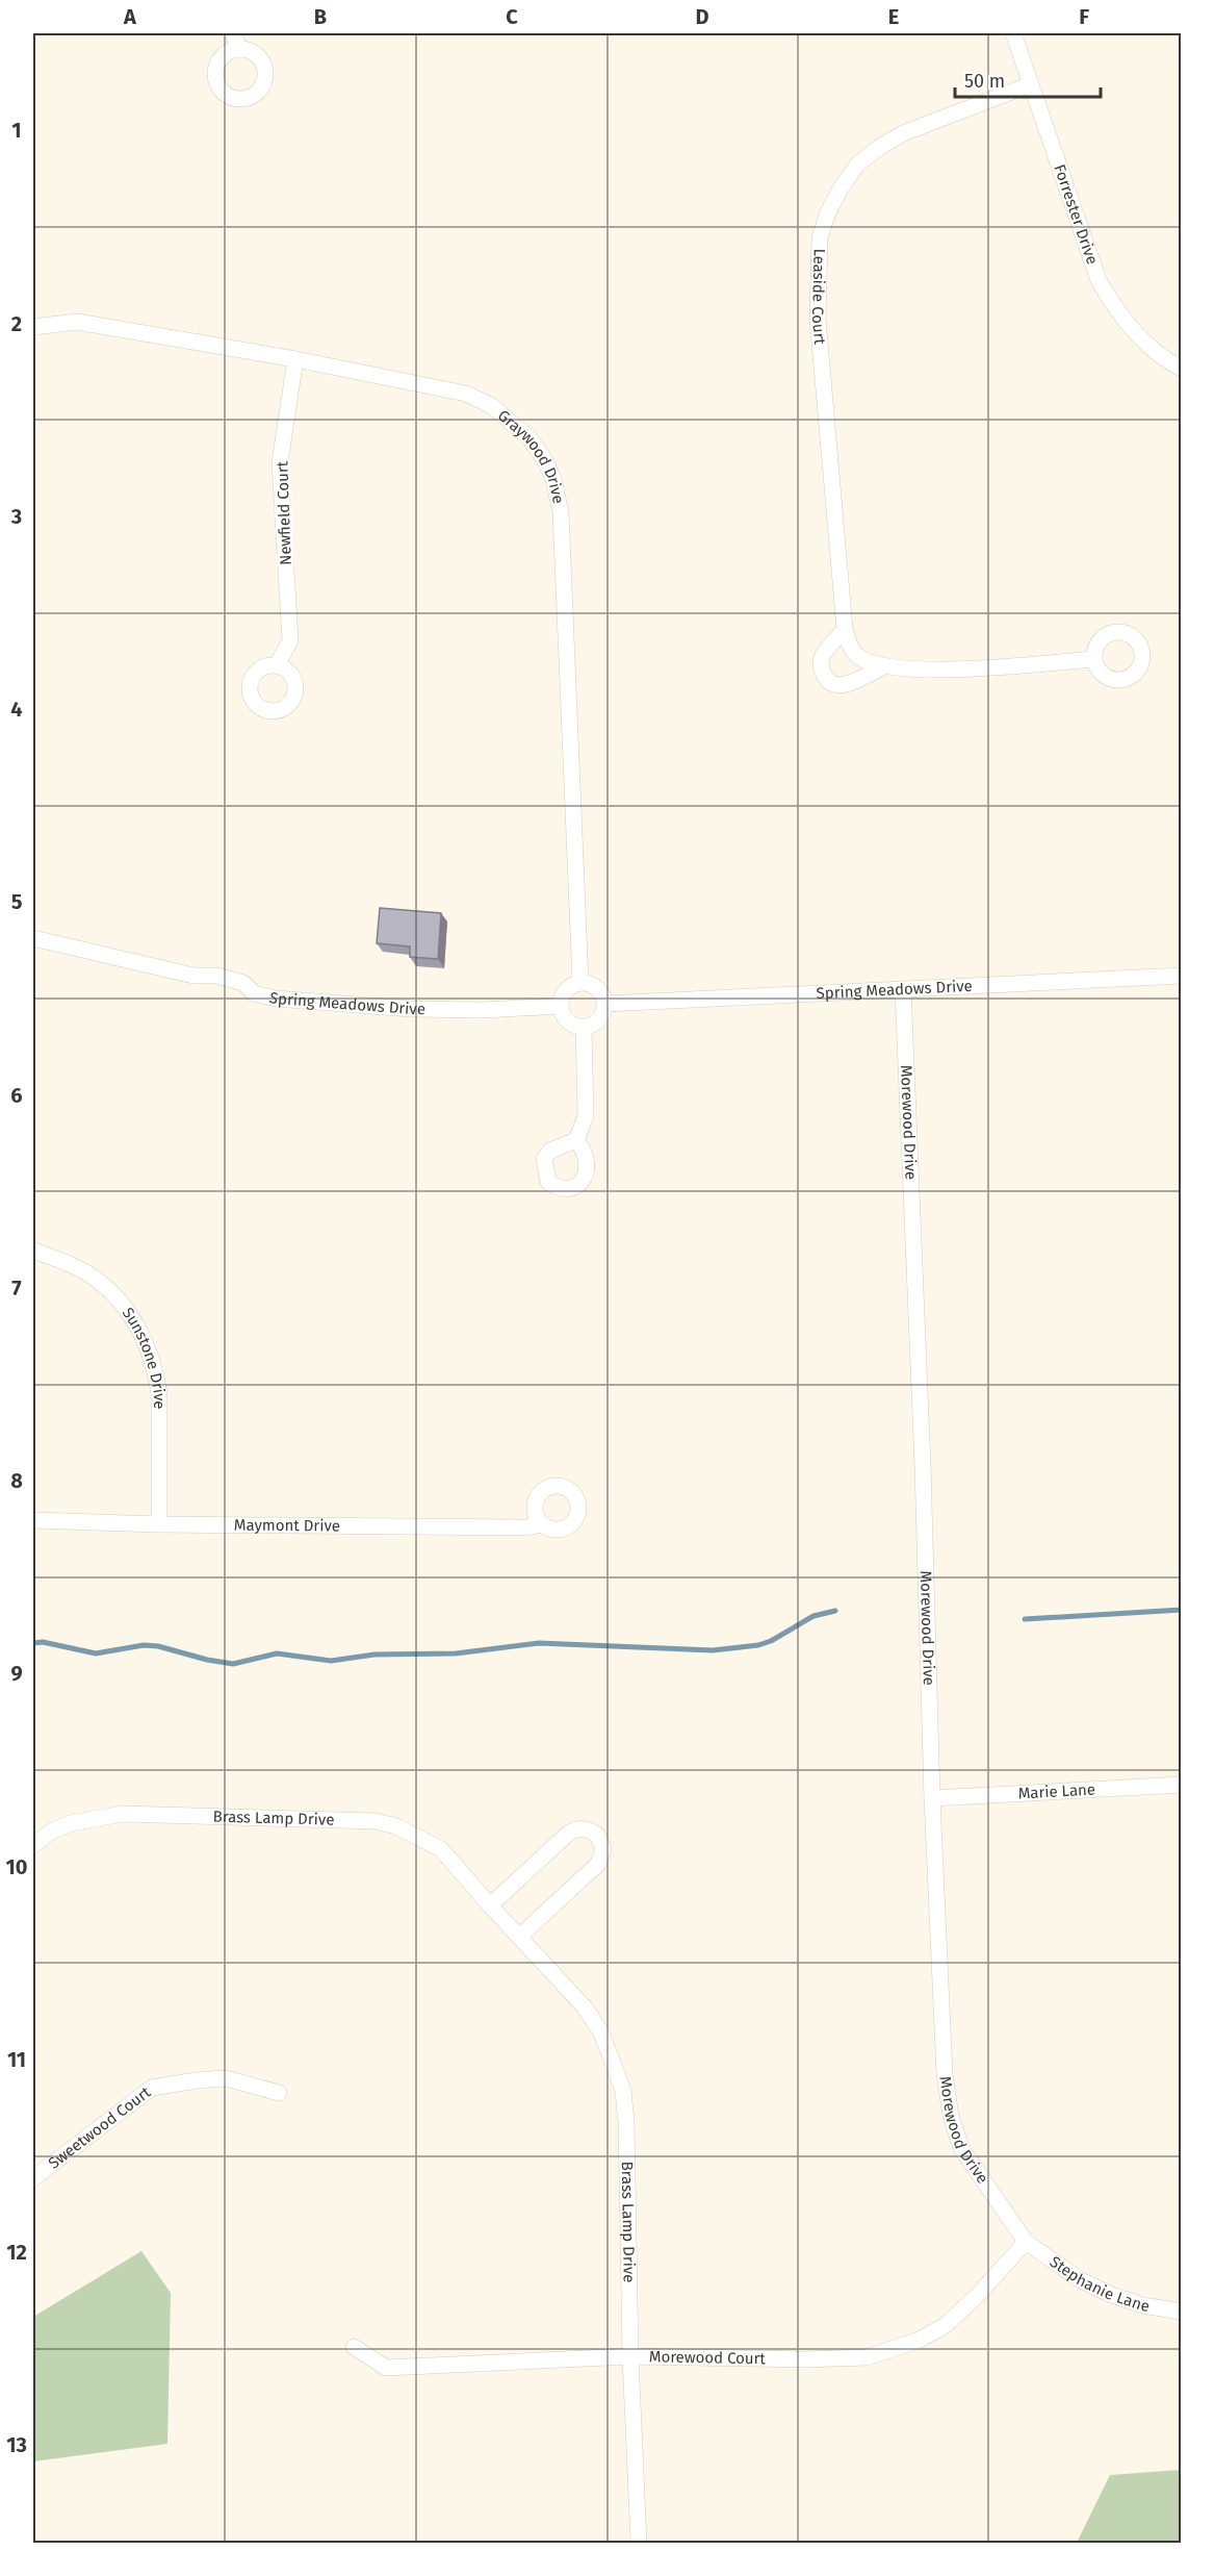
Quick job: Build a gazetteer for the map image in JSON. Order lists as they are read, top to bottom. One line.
{"streets":{"street":["Forrester Drive","Leaside Court","Graywood Drive","Newfield Court","Spring Meadows Drive","Morewood Drive","Sunstone Drive","Maymont Drive","Marie Lane","Brass Lamp Drive","Sweetwood Court","Stephanie Lane","Morewood Court"]},"crossings":[["Forrester Drive","Leaside Court"],["Graywood Drive","Newfield Court"],["Graywood Drive","Spring Meadows Drive"],["Spring Meadows Drive","Morewood Drive"],["Morewood Drive","Marie Lane"],["Morewood Drive","Stephanie Lane"],["Morewood Drive","Morewood Court"],["Sunstone Drive","Maymont Drive"],["Brass Lamp Drive","Morewood Court"],["Stephanie Lane","Morewood Court"]],"scale_bar":"50 m","grid":{"columns":["A","B","C","D","E","F"],"rows":["1","2","3","4","5","6","7","8","9","10","11","12","13"]}}
